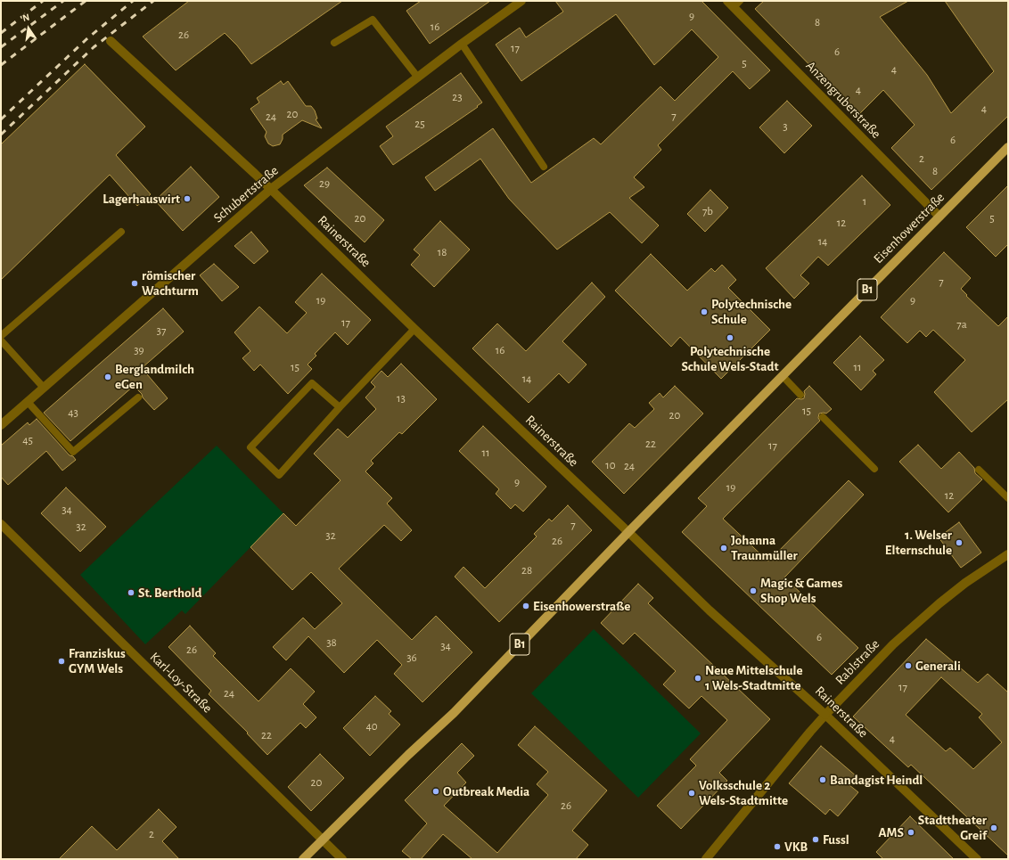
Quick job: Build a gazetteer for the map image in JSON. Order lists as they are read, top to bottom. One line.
{"streets":{"main road":["Eisenhowerstraße","B1"],"street":["Anzengruberstraße","Schubertstraße","Rainerstraße","Rablstraße","Karl-Loy-Straße"]},"crossings":[["Anzengruberstraße","Eisenhowerstraße"],["Schubertstraße","Rainerstraße"],["Eisenhowerstraße","Rainerstraße"],["Eisenhowerstraße","Karl-Loy-Straße"],["Rainerstraße","Rablstraße"]],"places":["Lagerhauswirt","römischer Wachturm","Polytechnische Schule","Polytechnische Schule Wels-Stadt","Berglandmilch eGen","1. Welser Elternschule","Johanna Traunmüller","Magic & Games Shop Wels","St. Berthold","Eisenhowerstraße","Franziskus GYM Wels","Generali","Neue Mittelschule 1 Wels-Stadtmitte","Bandagist Heindl","Outbreak Media","Volksschule 2 Wels-Stadtmitte","Stadttheater Greif","AMS","Fussl","VKB"],"house_numbers":["9","8","16","26","17","6","5","4","4","23","4","20","7","24","25","3","6","2","8","29","1","7b","20","5","12","14","18","7","19","9","17","7a","37","39","16","15","11","14","13","15","43","20","45","22","17","11","10","24","9","19","12","34","7","32","32","26","28","6","38","34","26","36","17","24","40","22","4","20","26","2"],"north":"top"}
